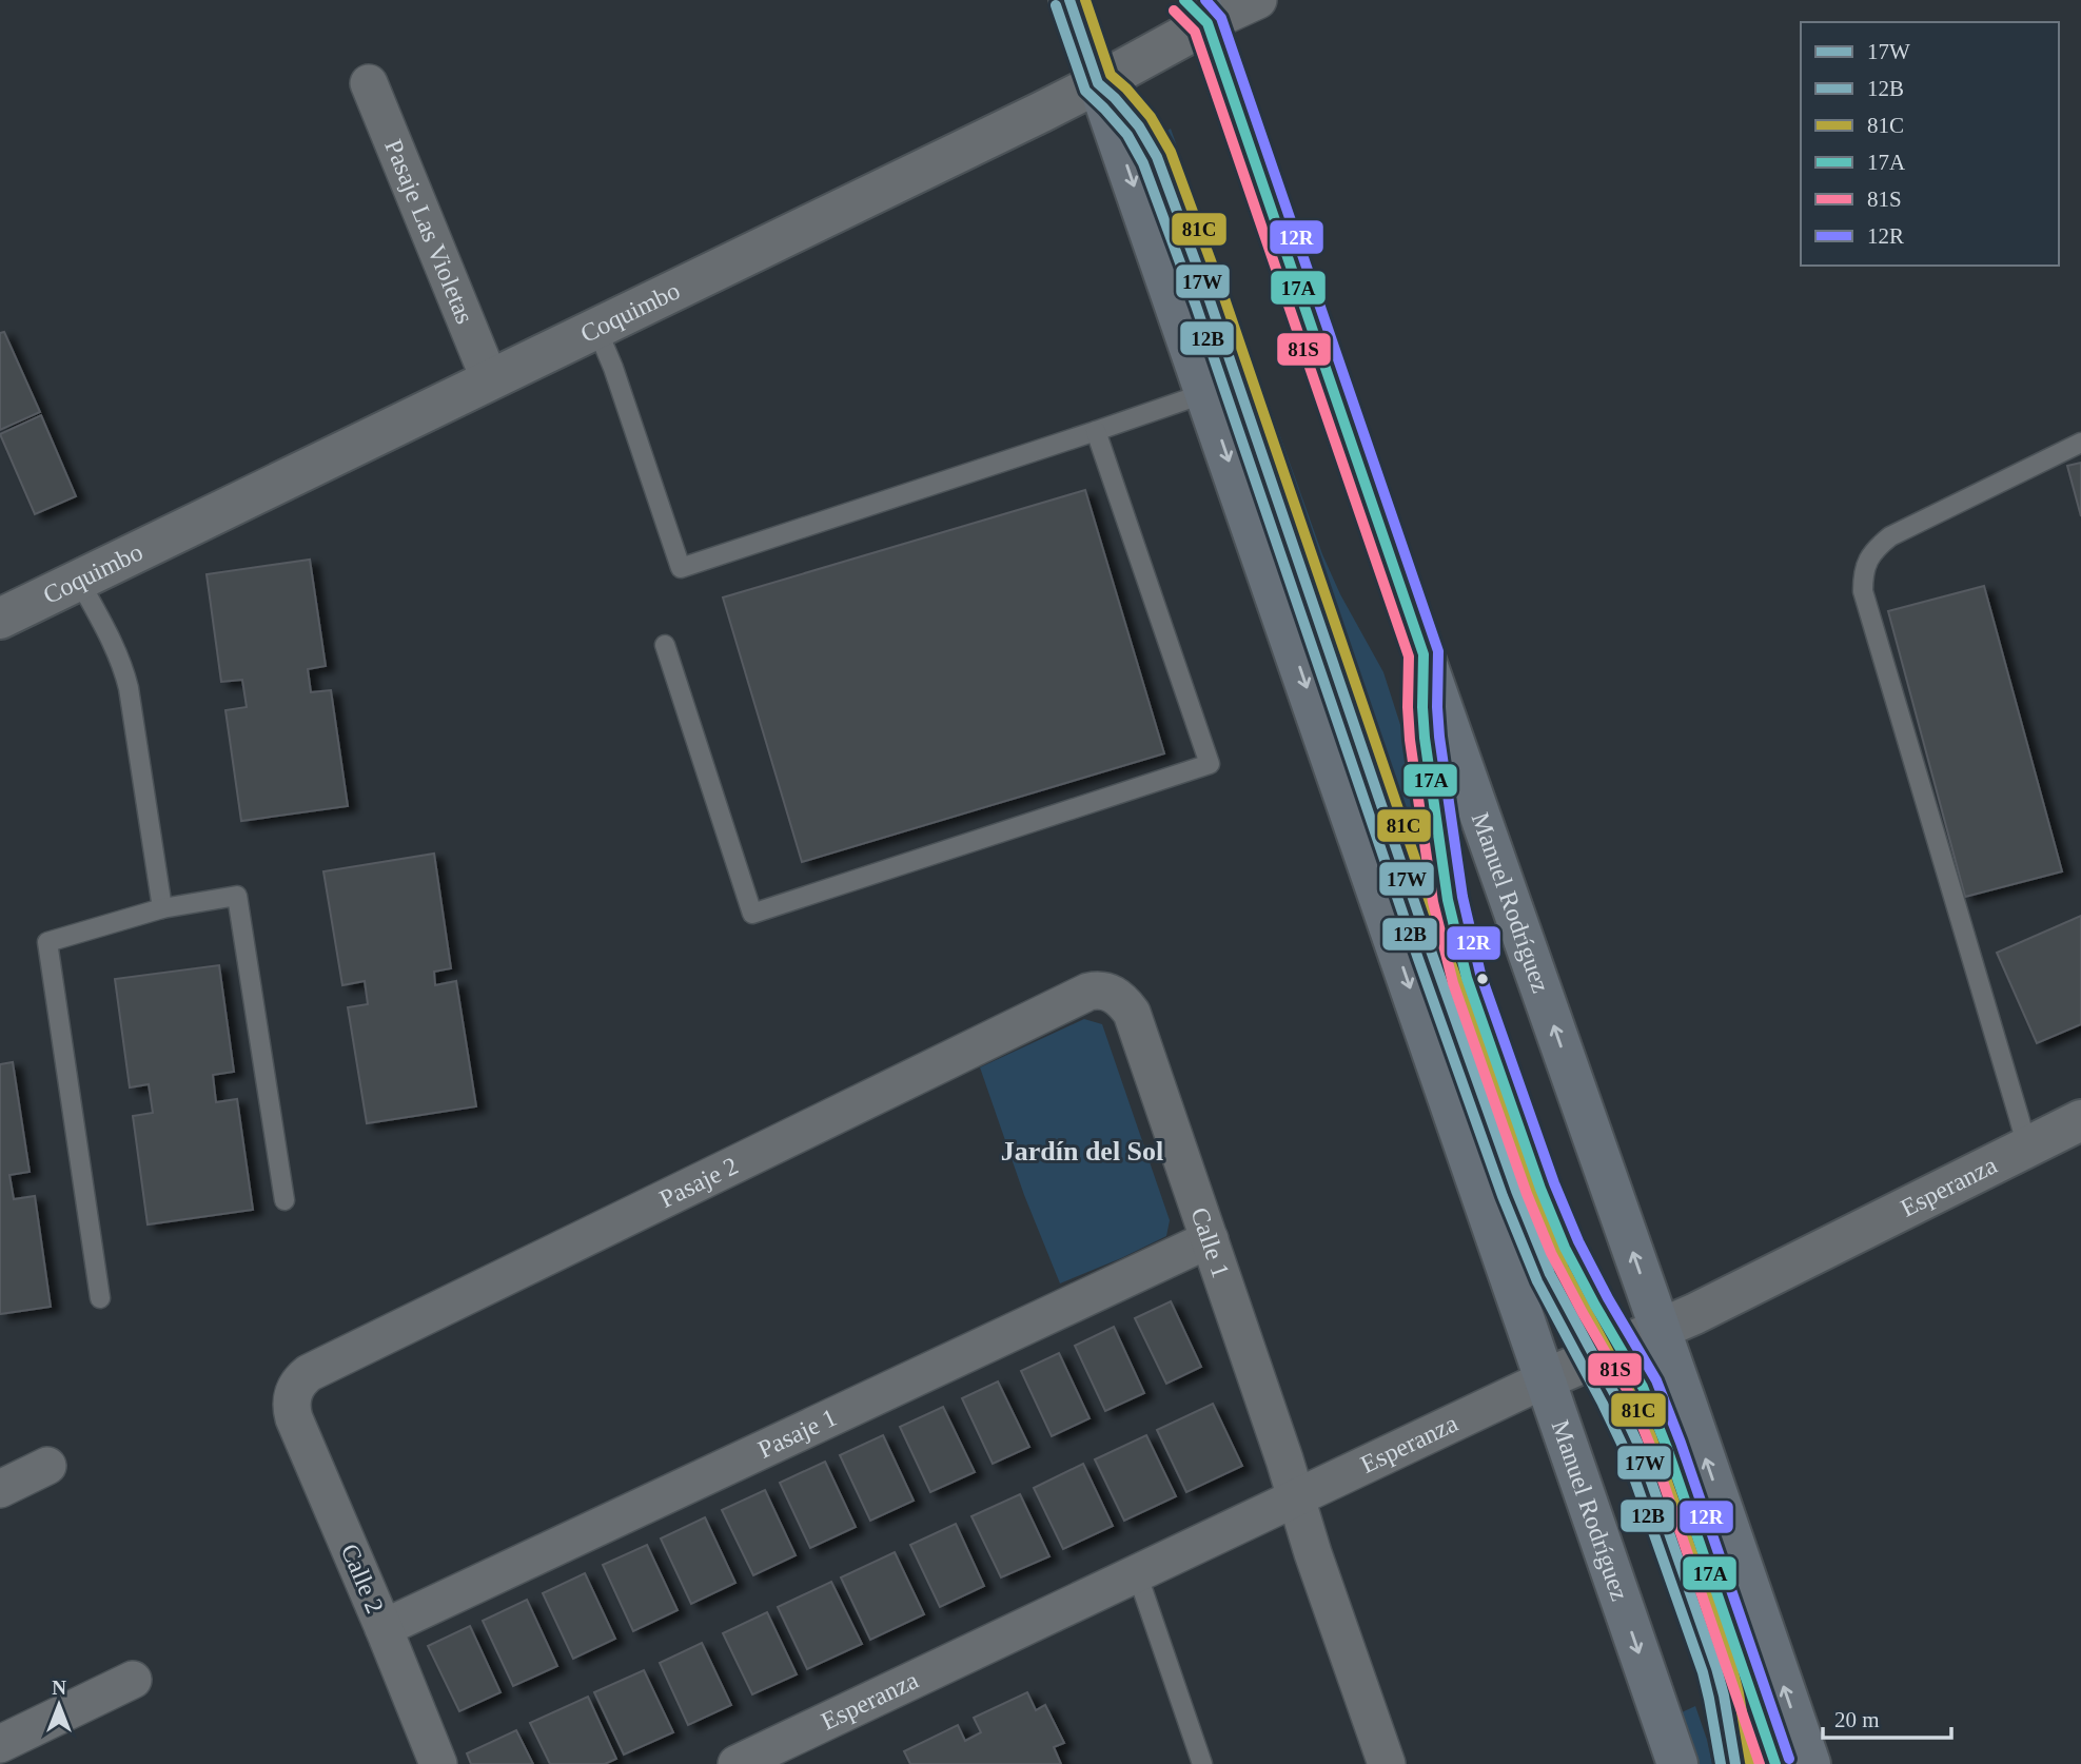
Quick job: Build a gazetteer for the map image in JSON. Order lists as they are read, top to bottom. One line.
{"streets":{"main road":["Manuel Rodríguez"],"street":["Pasaje Las Violetas","Coquimbo","Pasaje 2","Esperanza","Calle 1","Pasaje 1","Calle 2"]},"crossings":[["Pasaje Las Violetas","Coquimbo"],["Coquimbo","Manuel Rodríguez"],["Manuel Rodríguez","Esperanza"],["Pasaje 2","Calle 1"],["Pasaje 2","Calle 2"],["Esperanza","Calle 1"],["Calle 1","Pasaje 1"],["Pasaje 1","Calle 2"]],"districts":["Jardín del Sol"],"lines":["transit line 17W","transit line 81C","transit line 17A","transit line 12R","transit line 12B","transit line 81S"],"legend":["17W","12B","81C","17A","81S","12R"],"scale_bar":"20 m","north":"top"}
